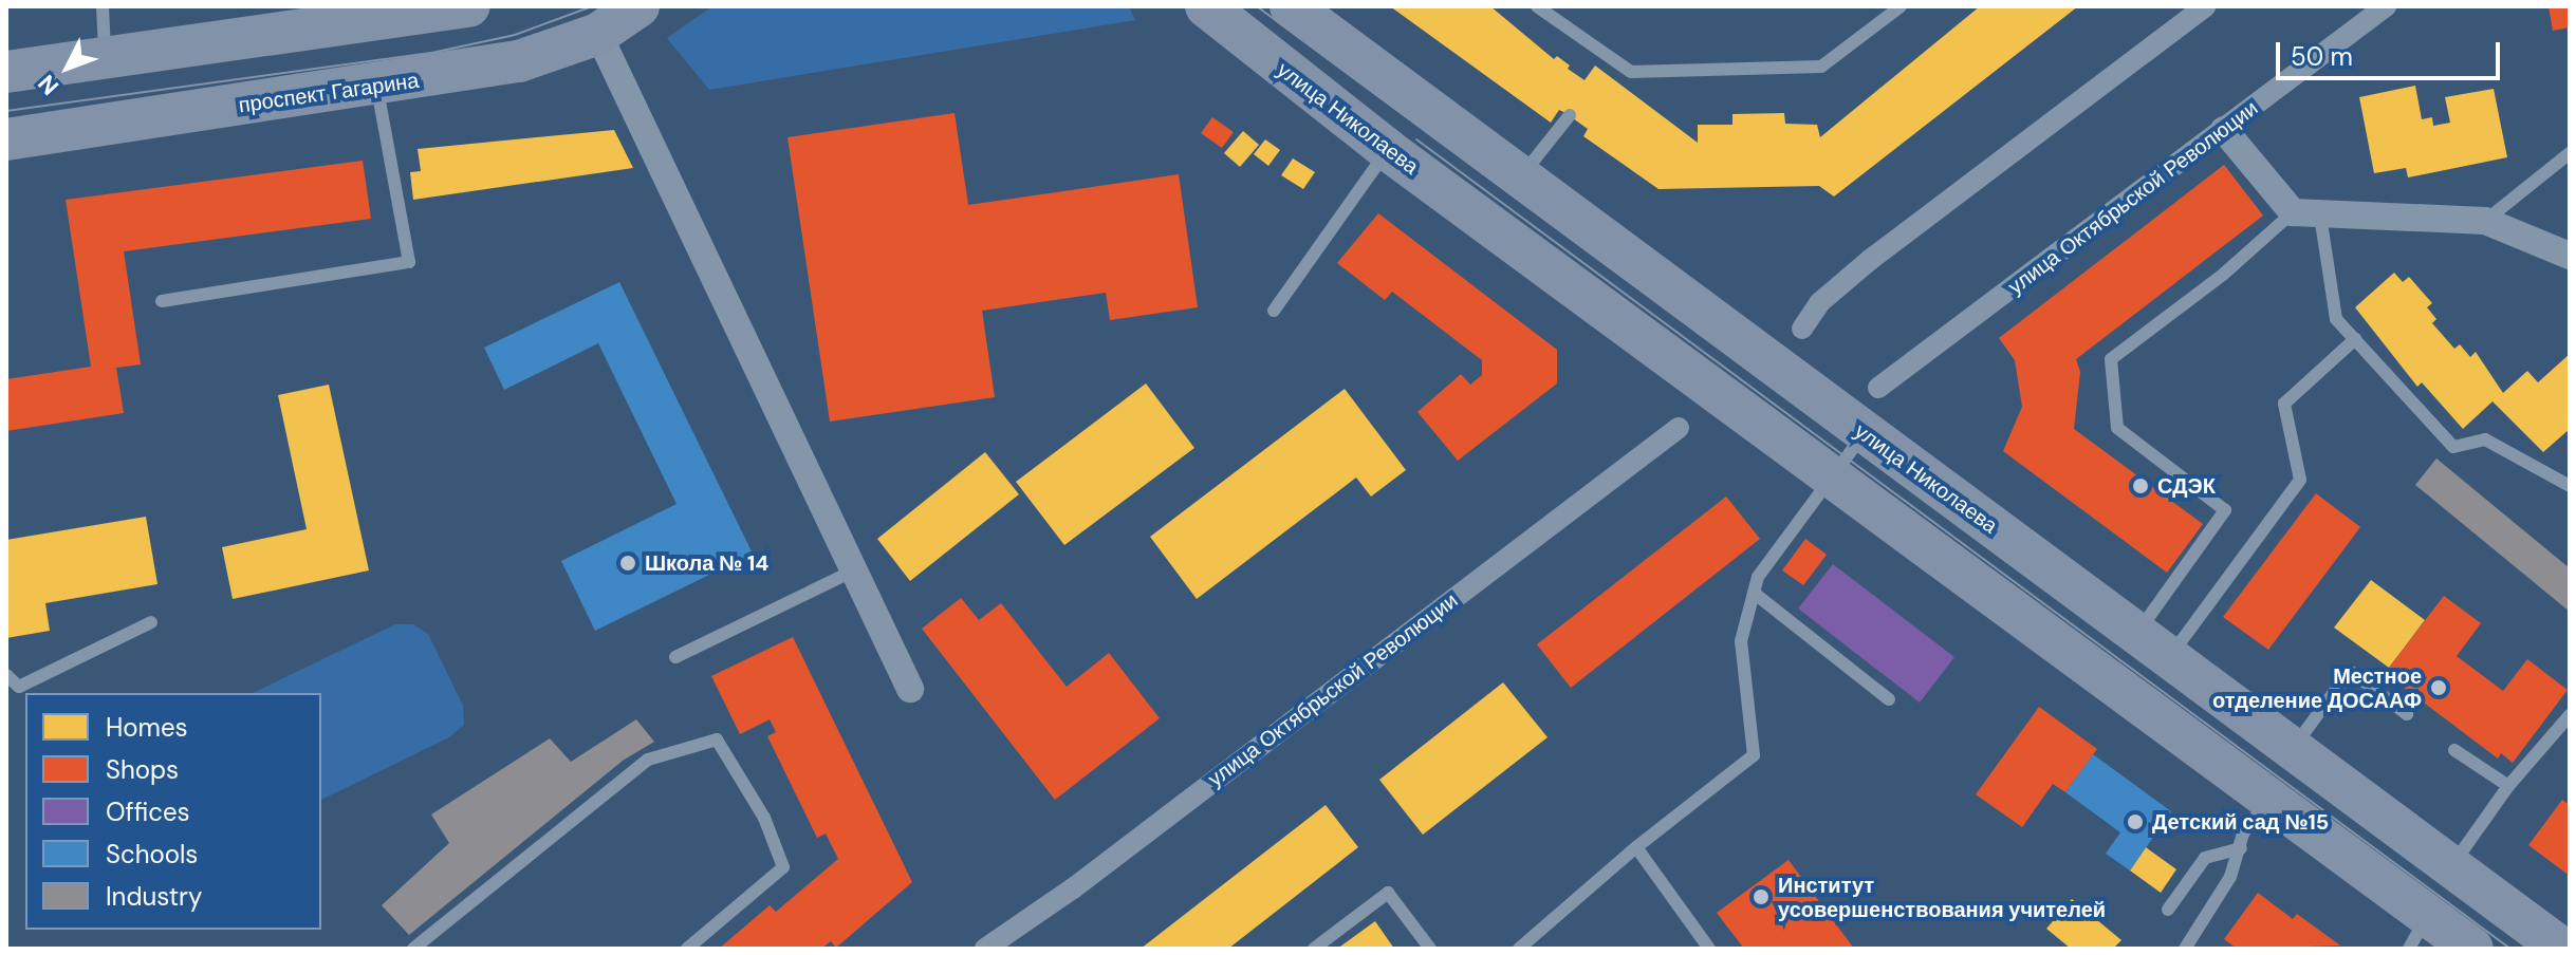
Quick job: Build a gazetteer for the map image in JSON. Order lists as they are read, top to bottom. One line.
{"streets":{"main road":["проспект Гагарина","улица Николаева"],"street":["улица Октябрьской Революции"]},"places":["СДЭК","Школа № 14","Местное отделение ДОСААФ","Детский сад №15","Институт усовершенствования учителей"],"legend":["Homes","Shops","Offices","Schools","Industry"],"scale_bar":"50 m","north":"bottom left"}
